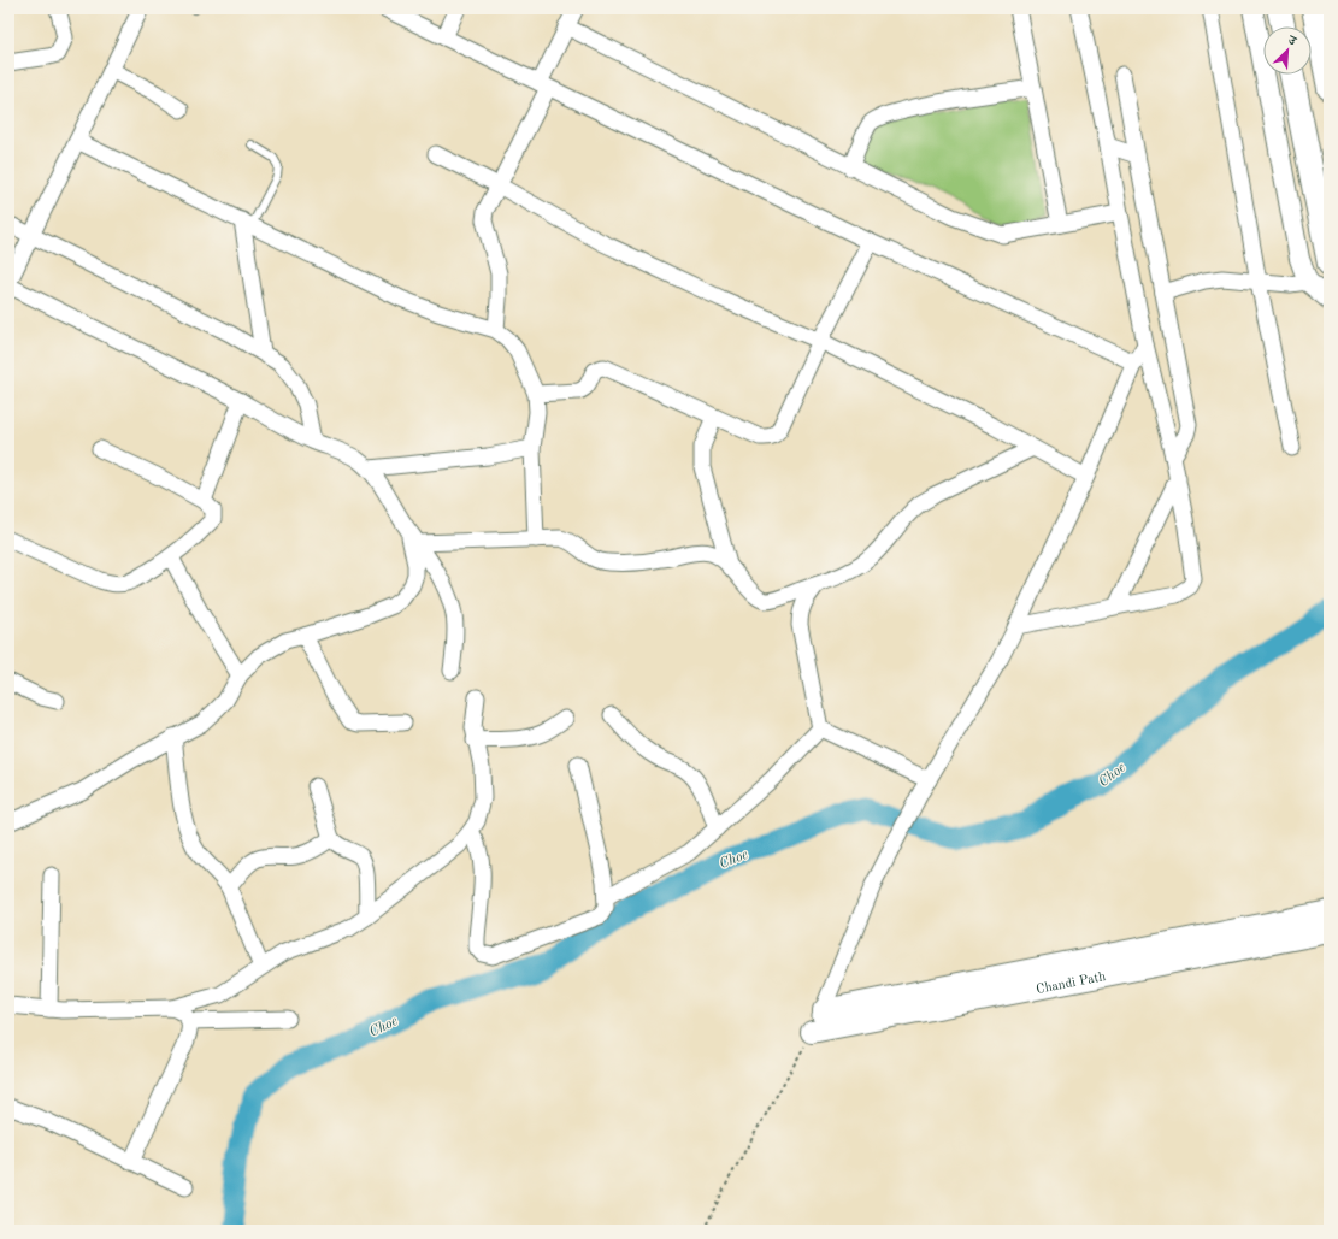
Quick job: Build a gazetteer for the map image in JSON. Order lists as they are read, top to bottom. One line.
{"streets":{"main road":["Chandi Path"]},"water":["Choe"],"north":"top right"}
